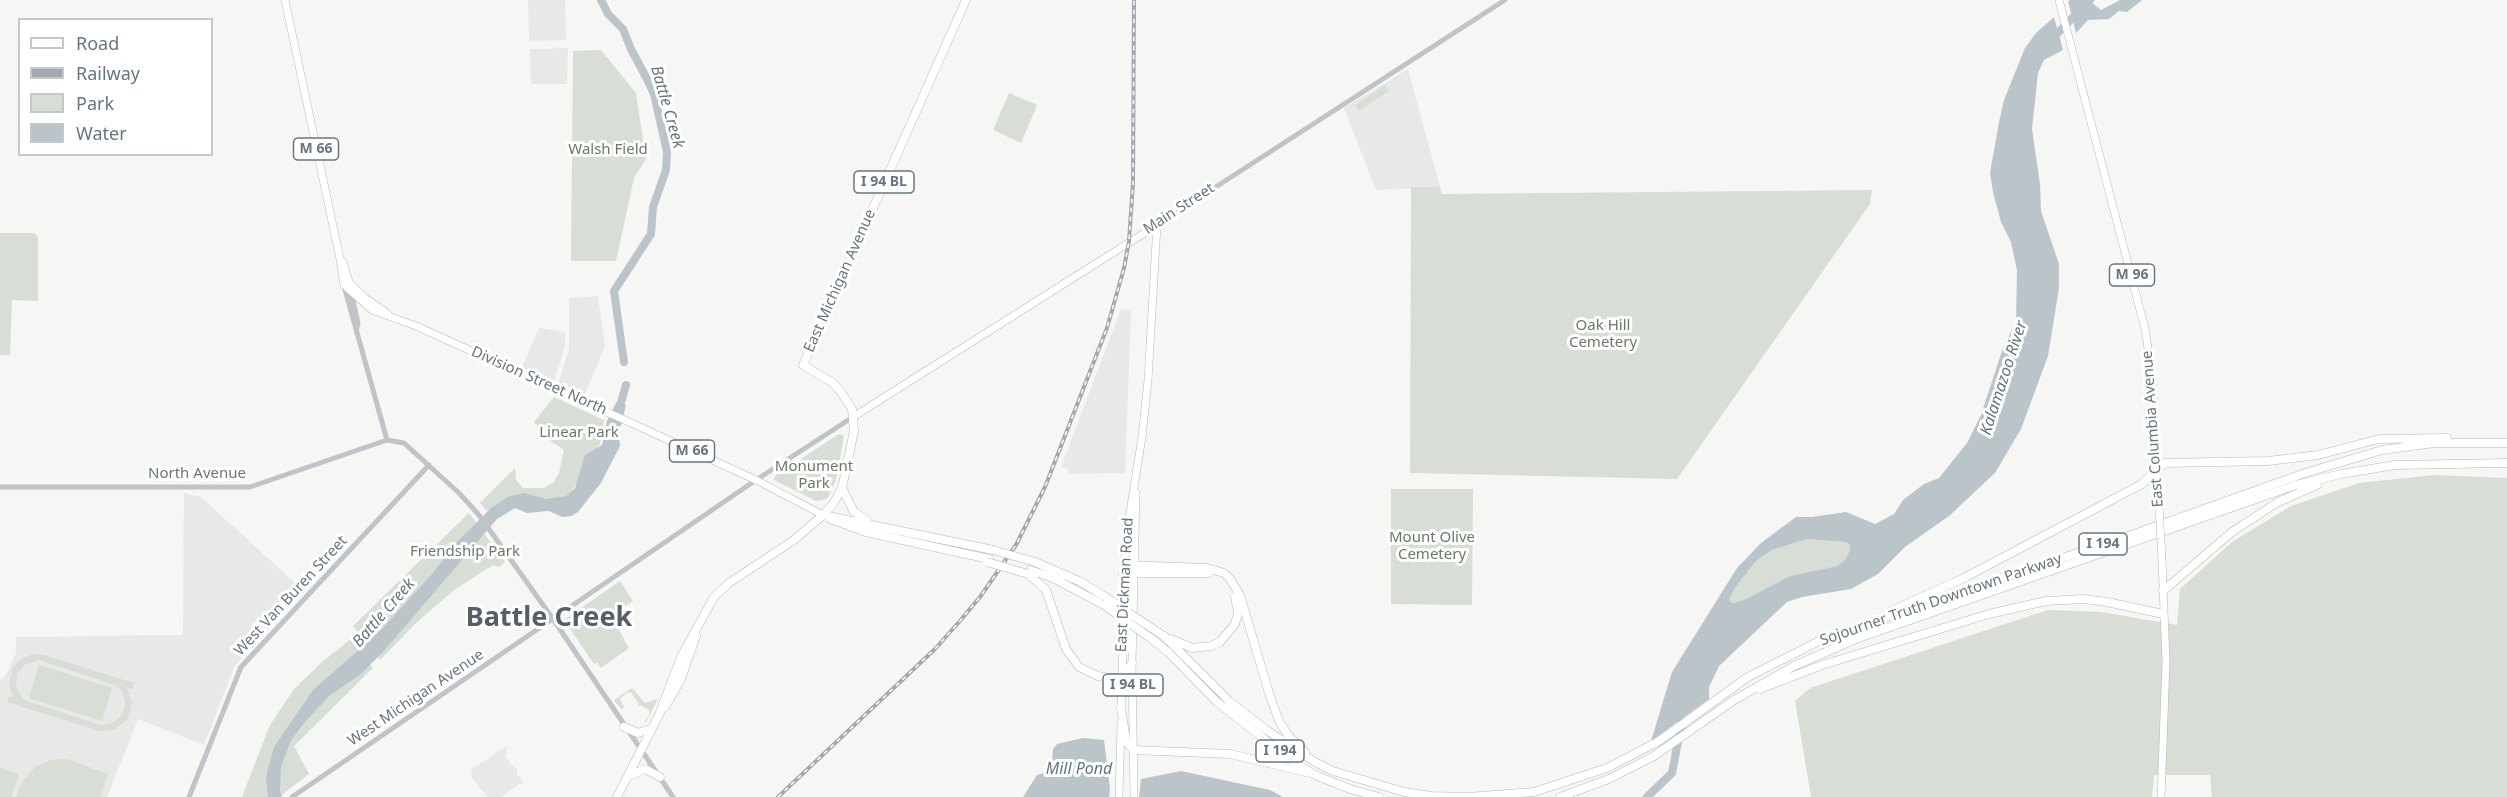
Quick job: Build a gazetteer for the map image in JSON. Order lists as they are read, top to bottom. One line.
{"streets":{"highway":["I 94 BL","East Michigan Avenue","I 194","Sojourner Truth Downtown Parkway"],"main road":["M 66","Main Street","M 96","Division Street North","East Columbia Avenue","East Dickman Road"],"street":["North Avenue","West Van Buren Street","West Michigan Avenue"]},"crossings":[["M 66","Division Street North"],["M 66","Sojourner Truth Downtown Parkway"],["Main Street","East Michigan Avenue"],["Main Street","East Dickman Road"]],"districts":["Battle Creek"],"water":["Battle Creek","Kalamazoo River","Mill Pond"],"parks":["Walsh Field","Oak Hill Cemetery","Linear Park","Monument Park","Mount Olive Cemetery","Friendship Park"],"legend":["Road","Railway","Park","Water"]}
